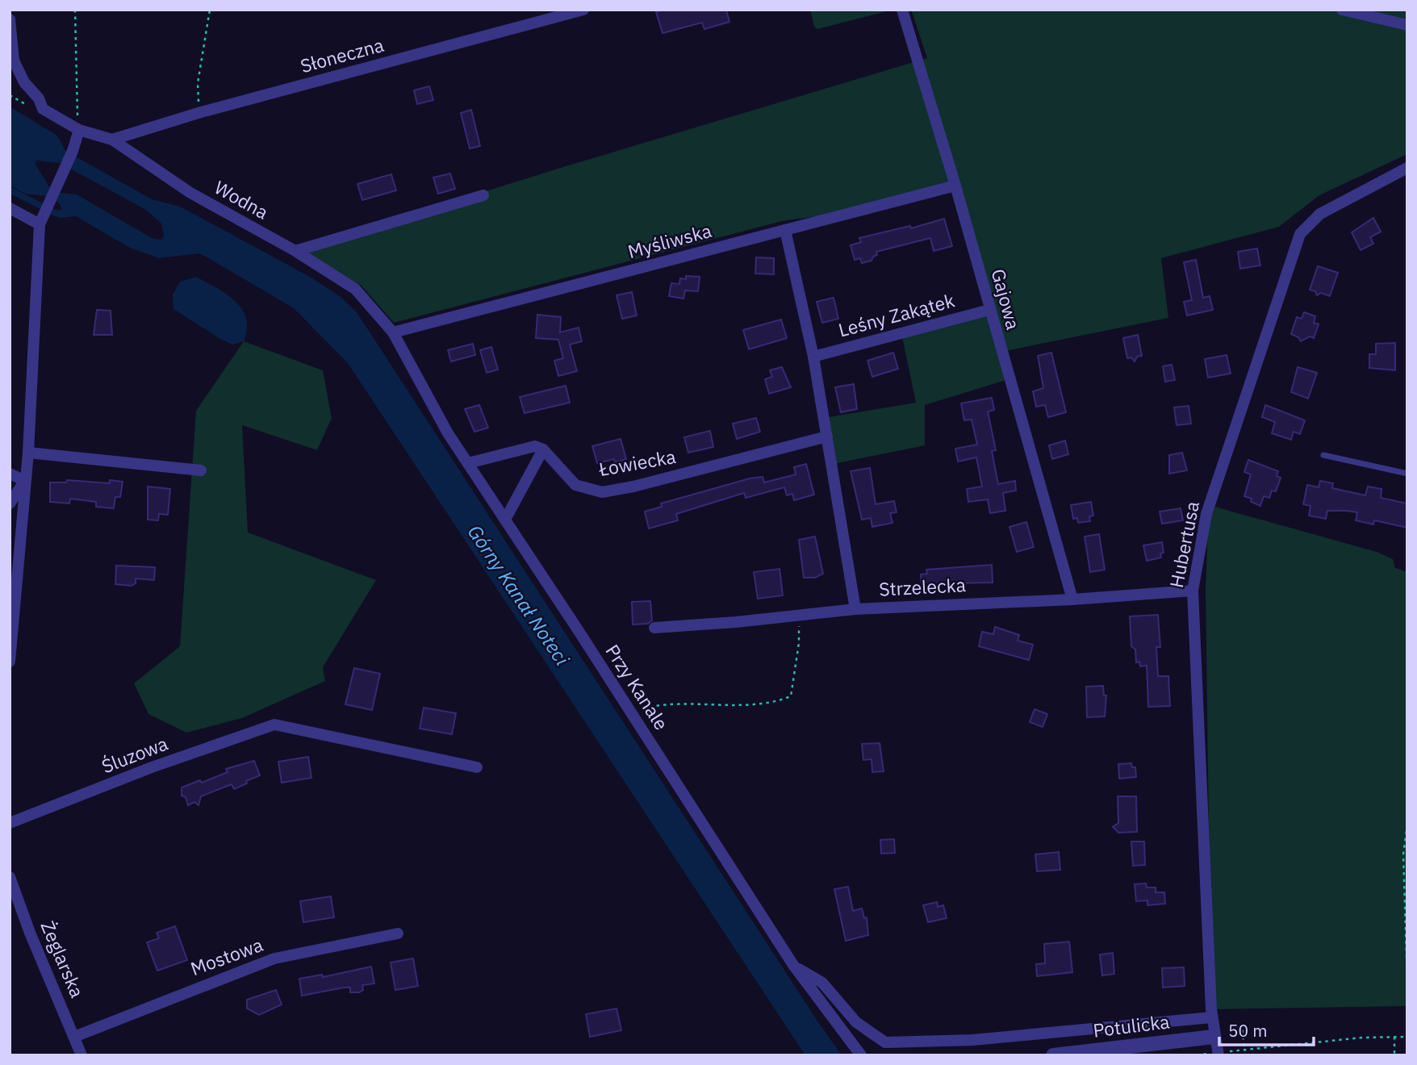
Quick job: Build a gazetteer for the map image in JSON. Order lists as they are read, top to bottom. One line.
{"streets":{"street":["Słoneczna","Wodna","Myśliwska","Gajowa","Leśny Zakątek","Łowiecka","Hubertusa","Strzelecka","Przy Kanale","Śluzowa","Mostowa","Żeglarska","Potulicka"]},"crossings":[["Słoneczna","Wodna"],["Wodna","Myśliwska"],["Wodna","Przy Kanale"],["Myśliwska","Gajowa"],["Myśliwska","Przy Kanale"],["Gajowa","Leśny Zakątek"],["Gajowa","Strzelecka"],["Hubertusa","Strzelecka"],["Hubertusa","Potulicka"],["Mostowa","Żeglarska"]],"water":["Górny Kanał Noteci"],"scale_bar":"50 m"}
